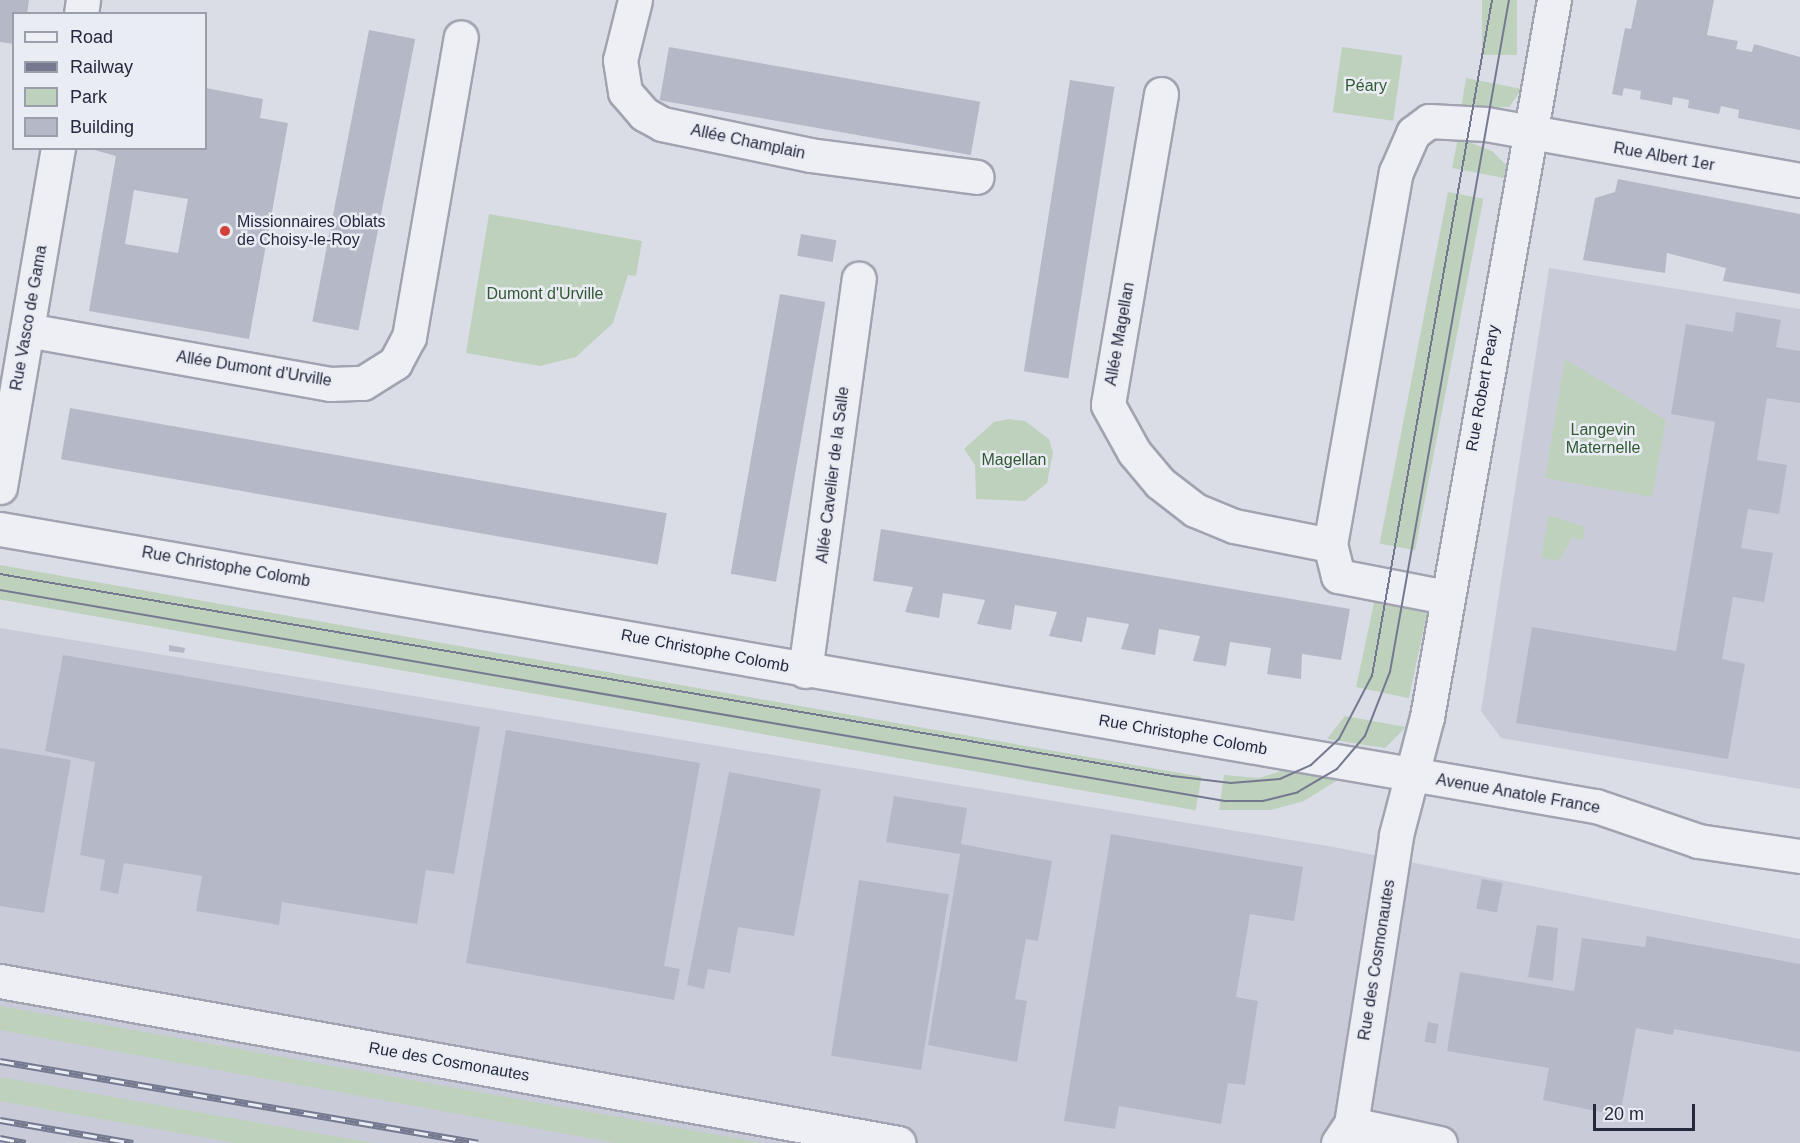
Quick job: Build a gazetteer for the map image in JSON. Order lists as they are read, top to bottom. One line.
{"streets":{"street":["Allée Champlain","Rue Albert 1er","Rue Vasco de Gama","Allée Magellan","Allée Dumont d'Urville","Rue Robert Peary","Allée Cavelier de la Salle","Rue Christophe Colomb","Avenue Anatole France","Rue des Cosmonautes"]},"crossings":[["Rue Albert 1er","Rue Robert Peary"],["Rue Vasco de Gama","Allée Dumont d'Urville"],["Rue Robert Peary","Rue Christophe Colomb"],["Rue Robert Peary","Avenue Anatole France"],["Rue Robert Peary","Rue des Cosmonautes"],["Allée Cavelier de la Salle","Rue Christophe Colomb"],["Rue Christophe Colomb","Avenue Anatole France"],["Rue Christophe Colomb","Rue des Cosmonautes"],["Avenue Anatole France","Rue des Cosmonautes"]],"parks":["Péary","Dumont d'Urville","Langevin Maternelle","Magellan"],"places":["Missionnaires Oblats de Choisy-le-Roy"],"legend":["Road","Railway","Park","Building"],"scale_bar":"20 m"}
